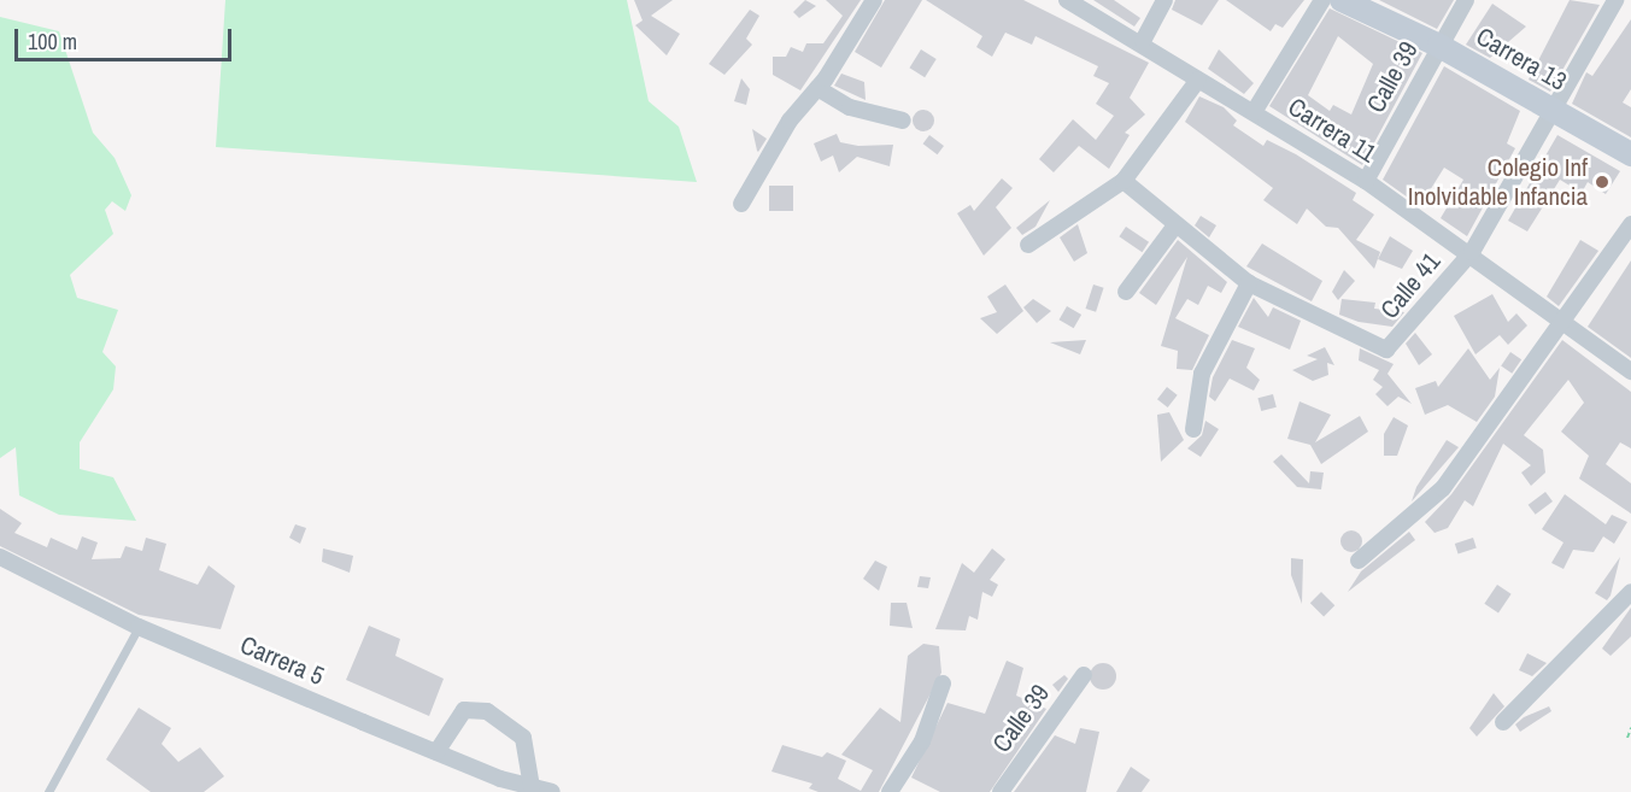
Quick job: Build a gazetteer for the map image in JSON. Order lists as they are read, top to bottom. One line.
{"streets":{"street":["Carrera 13","Calle 39","Carrera 11","Calle 41","Carrera 5"]},"crossings":[["Carrera 13","Calle 39"],["Carrera 13","Calle 41"],["Calle 39","Carrera 11"],["Carrera 11","Calle 41"]],"places":["Colegio Inf Inolvidable Infancia"],"scale_bar":"100 m"}
